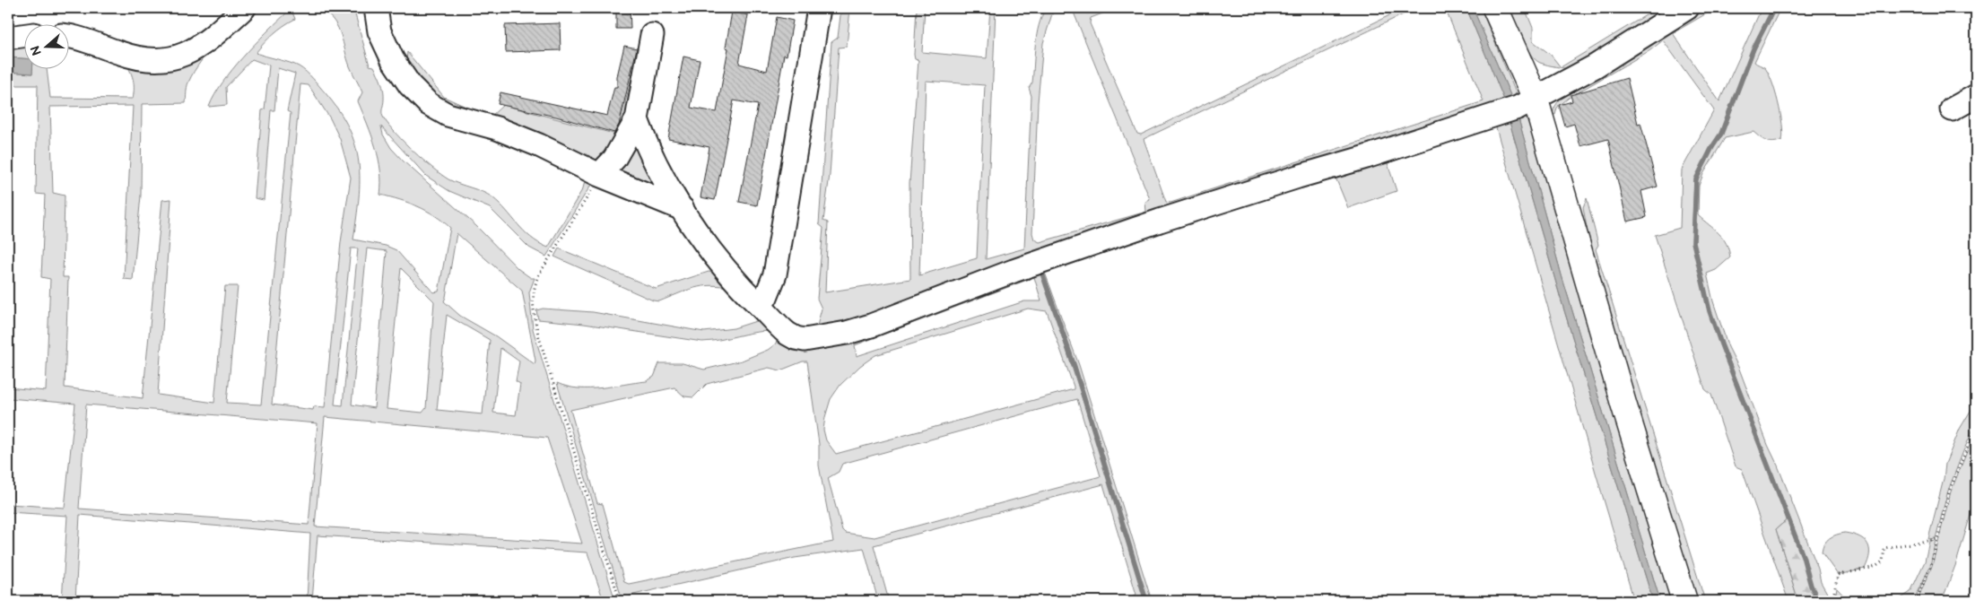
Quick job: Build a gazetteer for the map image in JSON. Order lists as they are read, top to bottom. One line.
{"north":"left"}
